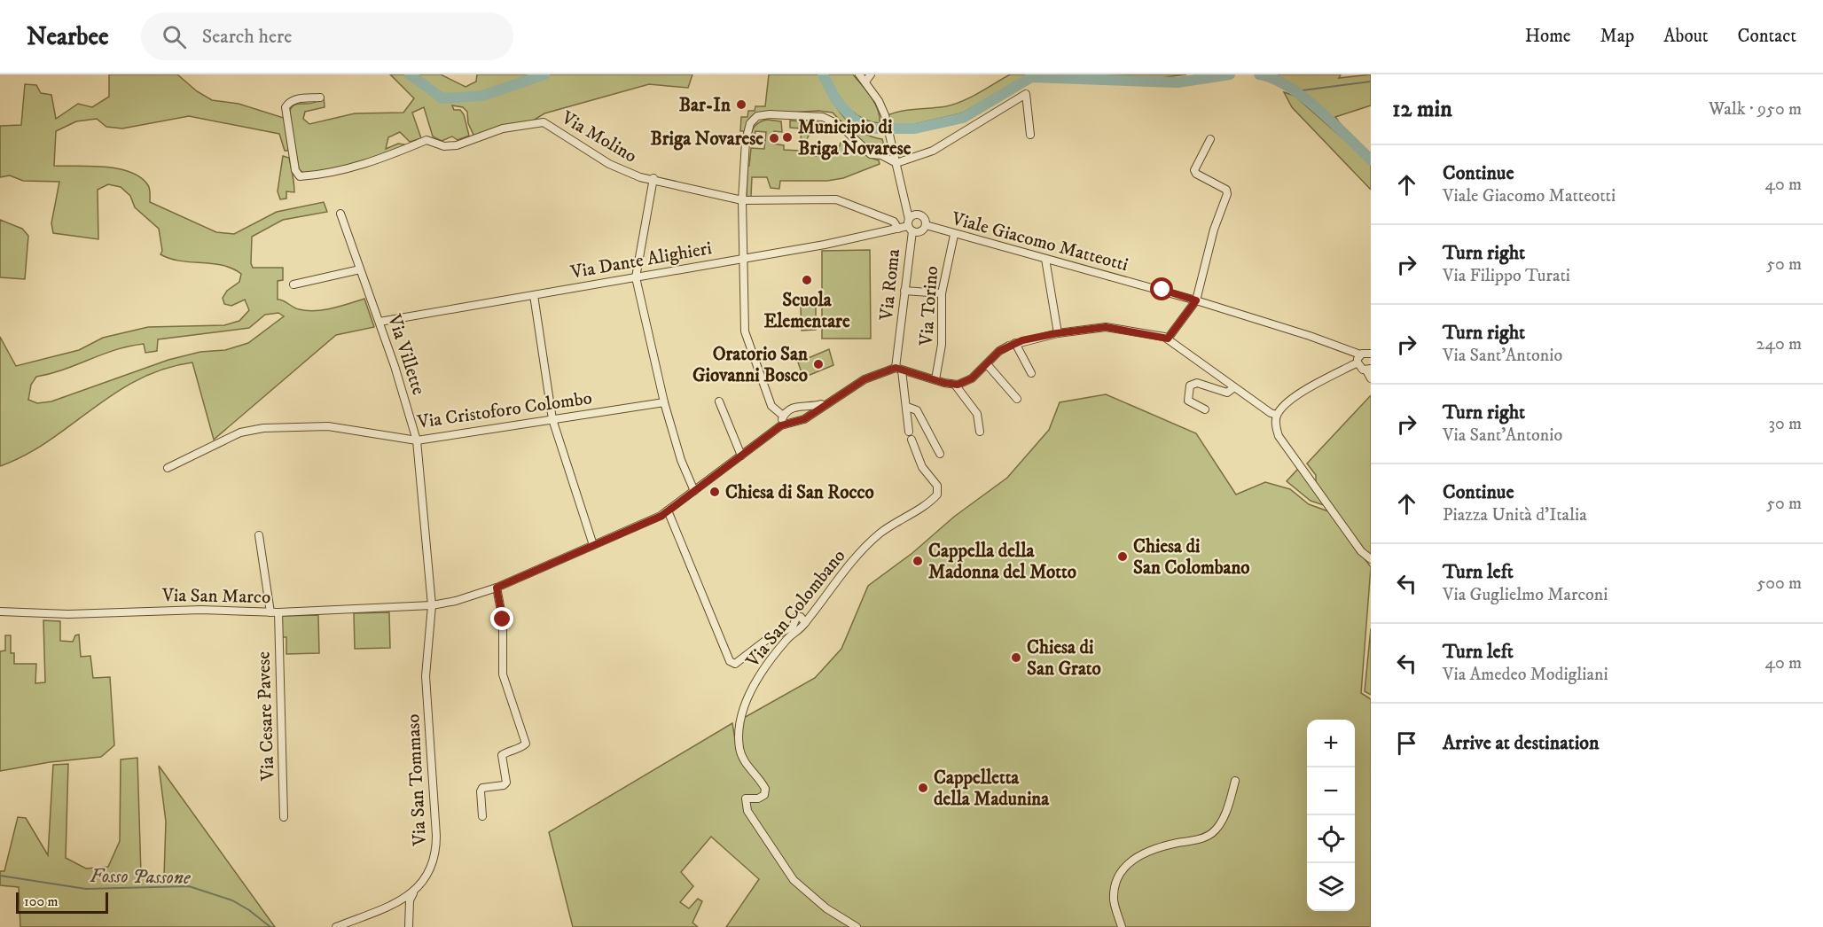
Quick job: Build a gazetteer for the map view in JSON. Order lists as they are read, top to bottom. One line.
{"streets":{"street":["Via Molino","Viale Giacomo Matteotti","Via Dante Alighieri","Via Roma","Via Torino","Via Villette","Via Cristoforo Colombo","Via San Marco","Via San Colombano","Via Cesare Pavese","Via San Tommaso"]},"crossings":[["Via Molino","Via Dante Alighieri"],["Viale Giacomo Matteotti","Via Dante Alighieri"],["Viale Giacomo Matteotti","Via Roma"],["Viale Giacomo Matteotti","Via Torino"],["Via Dante Alighieri","Via Roma"],["Via Dante Alighieri","Via Villette"],["Via Roma","Via San Marco"],["Via Villette","Via Cristoforo Colombo"],["Via Villette","Via San Marco"],["Via Villette","Via San Tommaso"],["Via San Marco","Via Cesare Pavese"],["Via San Marco","Via San Tommaso"]],"water":["Fosso Passone"],"places":["Bar-In","Municipio di Briga Novarese","Briga Novarese","Scuola Elementare","Oratorio San Giovanni Bosco","Chiesa di San Rocco","Chiesa di San Colombano","Cappella della Madonna del Motto","Chiesa di San Grato","Cappelletta della Madunina"],"scale_bar":"100 m","page":{"header":"Nearbee","search":"Search here","nav":["Home","Map","About","Contact"],"heading":["12 min","Walk · 950 m"],"list":[["Continue","Viale Giacomo Matteotti","40 m"],["Turn right","Via Filippo Turati","50 m"],["Turn right","Via Sant'Antonio","240 m"],["Turn right","Via Sant'Antonio","30 m"],["Continue","Piazza Unità d'Italia","50 m"],["Turn left","Via Guglielmo Marconi","500 m"],["Turn left","Via Amedeo Modigliani","40 m"],"Arrive at destination"],"map_buttons":["+","−"],"scale":"100 m"}}
